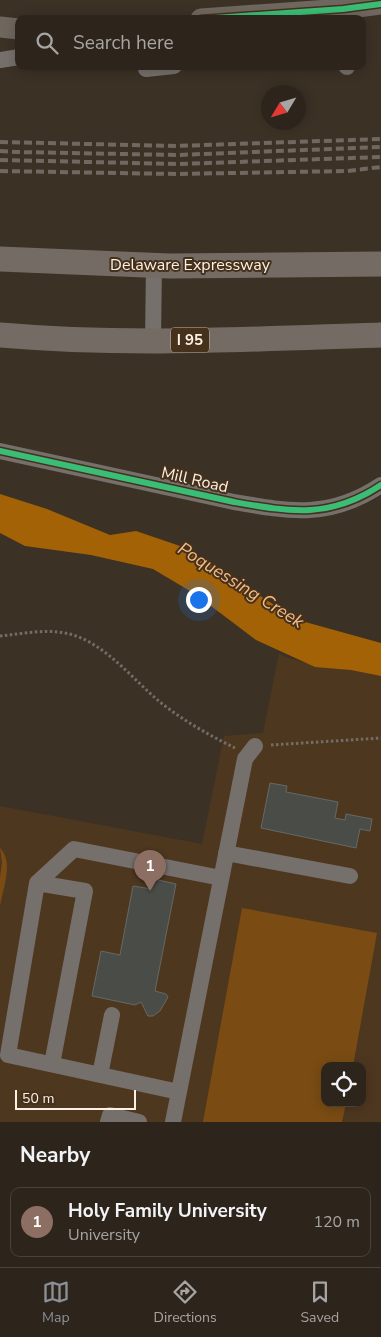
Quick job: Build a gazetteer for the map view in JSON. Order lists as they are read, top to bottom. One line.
{"streets":{"highway":["Delaware Expressway","I 95"],"street":["Mill Road"]},"water":["Poquessing Creek"],"scale_bar":"50 m","north":"bottom left","page":{"search":"Search here","pins":"1","scale":"50 m","heading":"Nearby","list":[{"mark":"1","name":"Holy Family University","note":"University","value":"120 m"}],"nav":["Map","Directions","Saved"]}}
